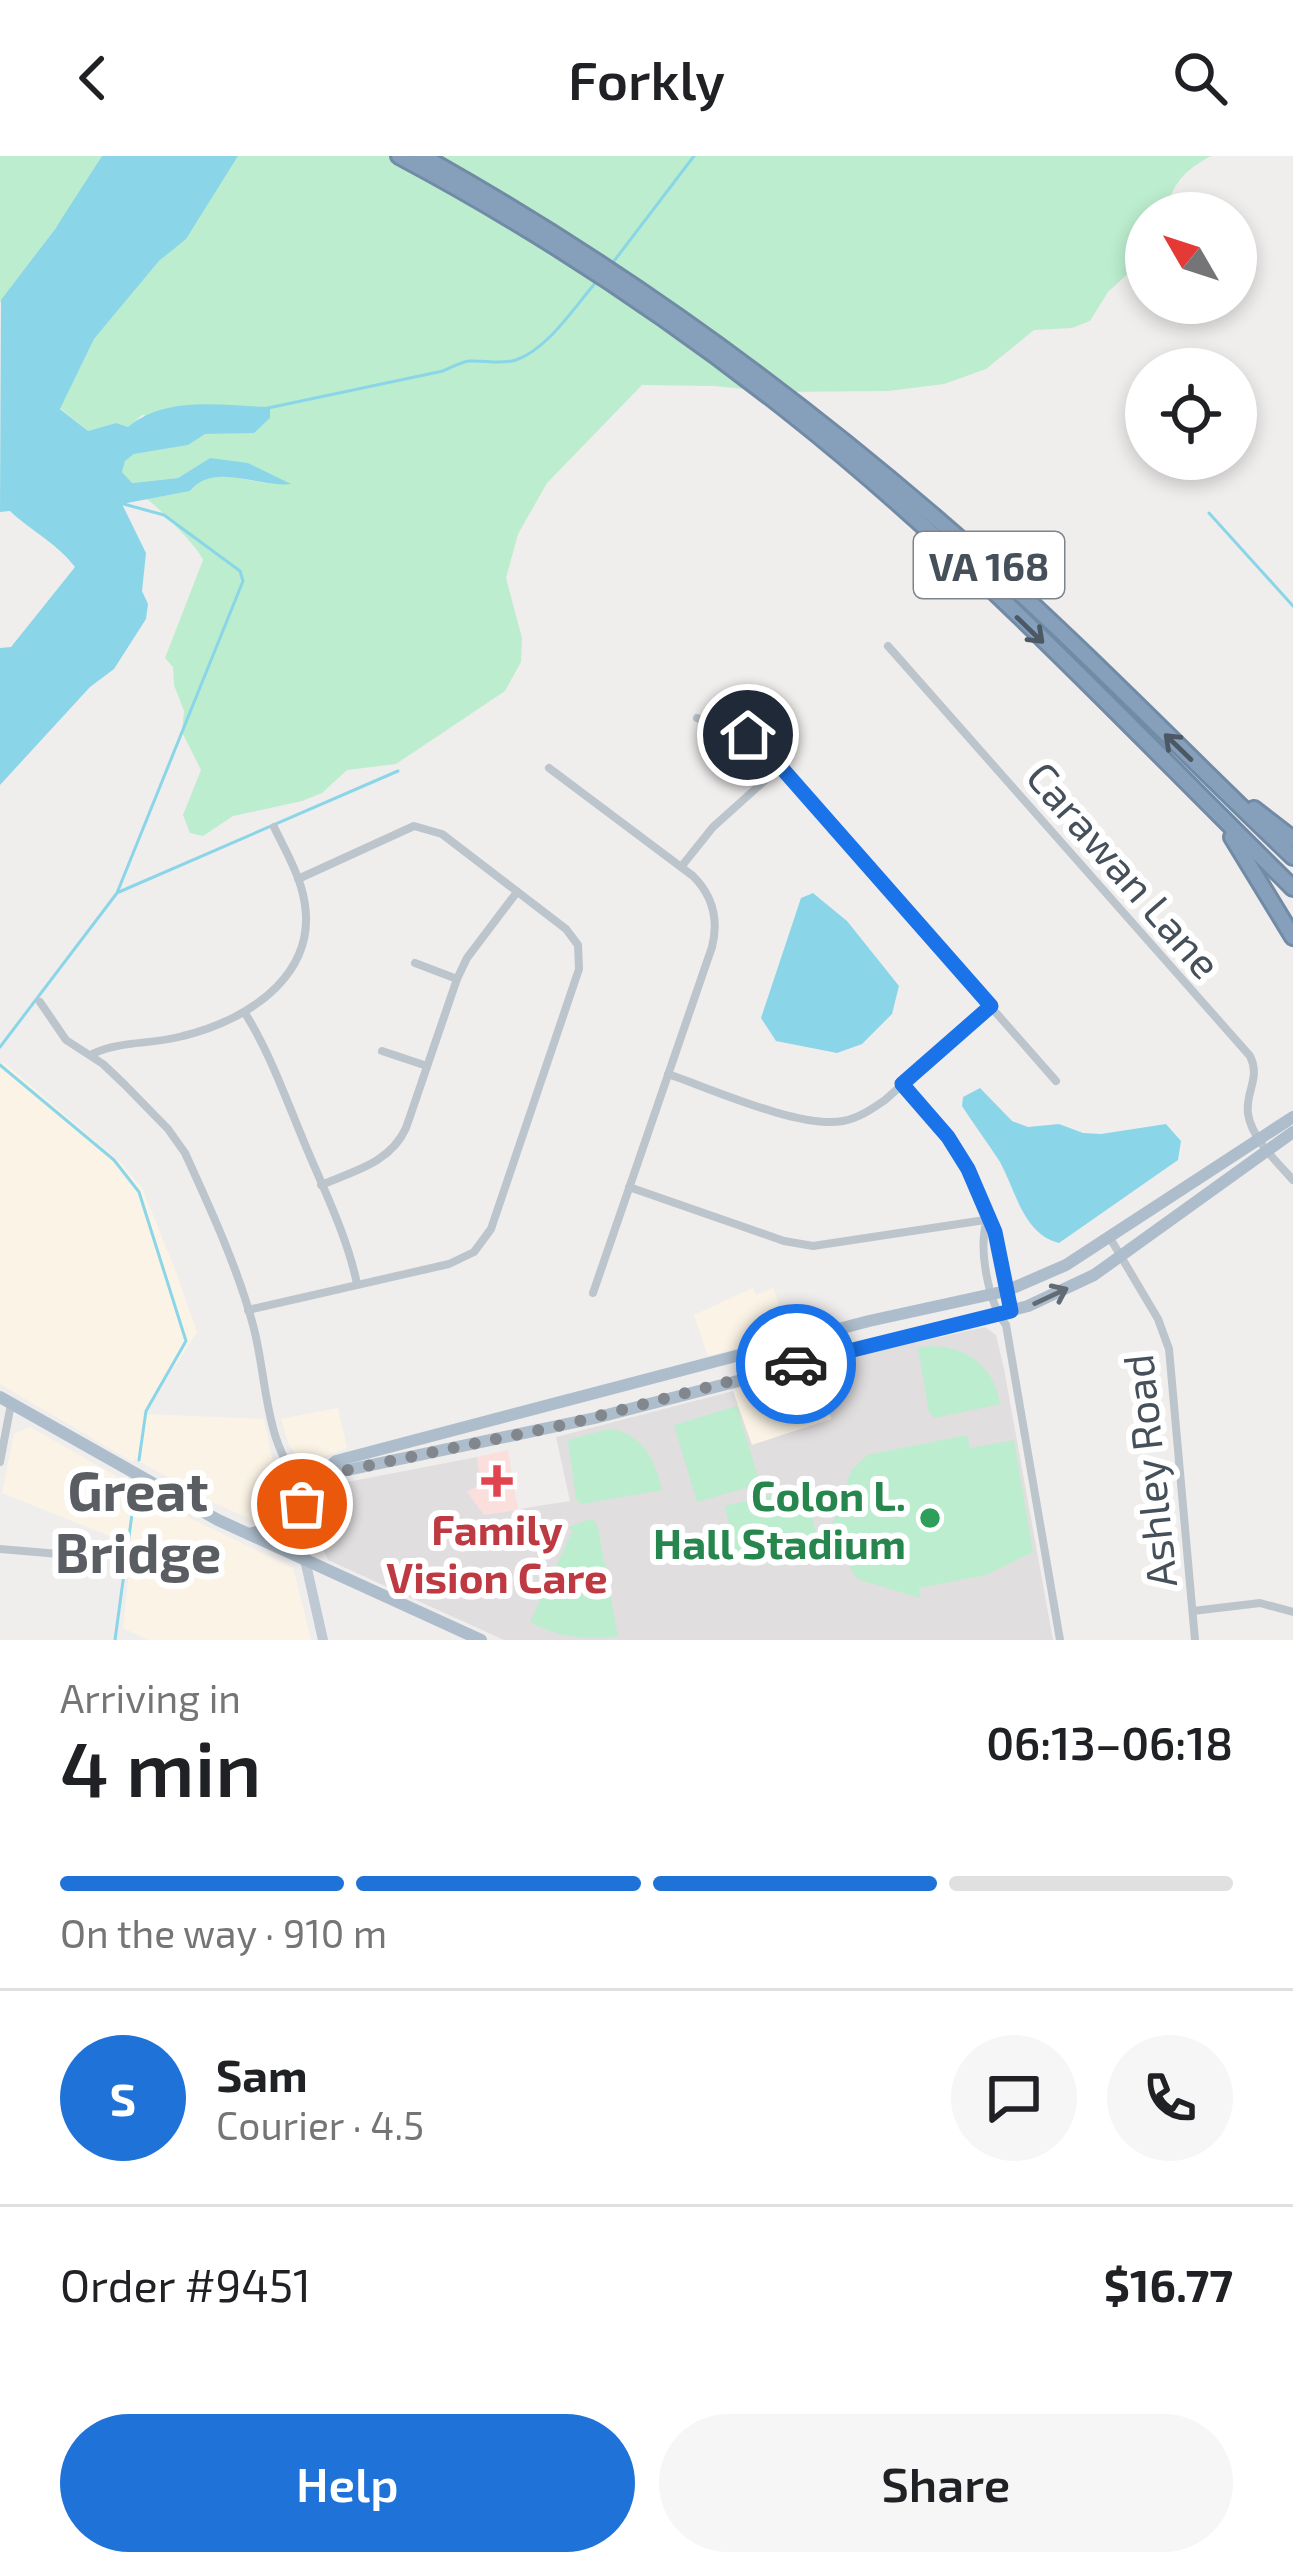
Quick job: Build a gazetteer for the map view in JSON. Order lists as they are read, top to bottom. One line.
{"streets":{"highway":["VA 168"],"street":["Carawan Lane","Ashley Road"]},"districts":["Great Bridge"],"places":{"health":["Family Vision Care"],"other":["Colon L. Hall Stadium"]},"north":"top left","page":{"header":"Forkly","heading":["4 min","Arriving in","06:13–06:18"],"panel":["Sam","Courier · 4.5","Order #9451","$16.77"],"bar":"On the way · 910 m","round":"S","buttons":["Help","Share"]}}
